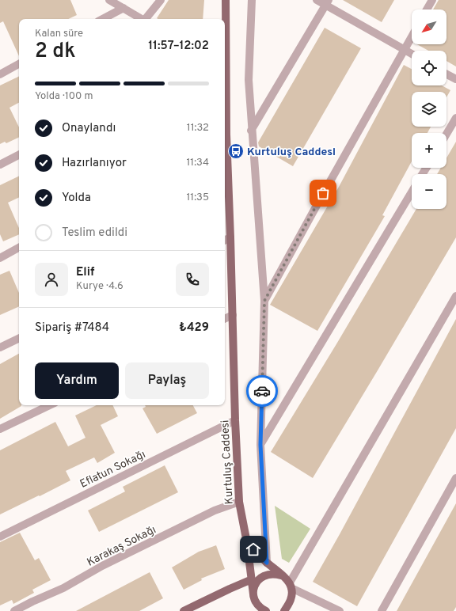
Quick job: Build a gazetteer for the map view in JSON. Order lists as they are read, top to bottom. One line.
{"streets":{"main road":["Kurtuluş Caddesi"],"street":["Eflatun Sokağı","Karakaş Sokağı"]},"crossings":[["Kurtuluş Caddesi","Eflatun Sokağı"],["Kurtuluş Caddesi","Karakaş Sokağı"]],"places":{"bus stop":["Kurtuluş Caddesi"]},"north":"bottom left","page":{"map_buttons":["+","−"],"heading":["2 dk","Kalan süre","11:57–12:02"],"panel":["Elif","Kurye · 4.6","Sipariş #7484","₺429"],"bar":"Yolda · 100 m","list":[["Onaylandı","11:32"],["Hazırlanıyor","11:34"],["Yolda","11:35"],"Teslim edildi"],"buttons":["Yardım","Paylaş"]}}
